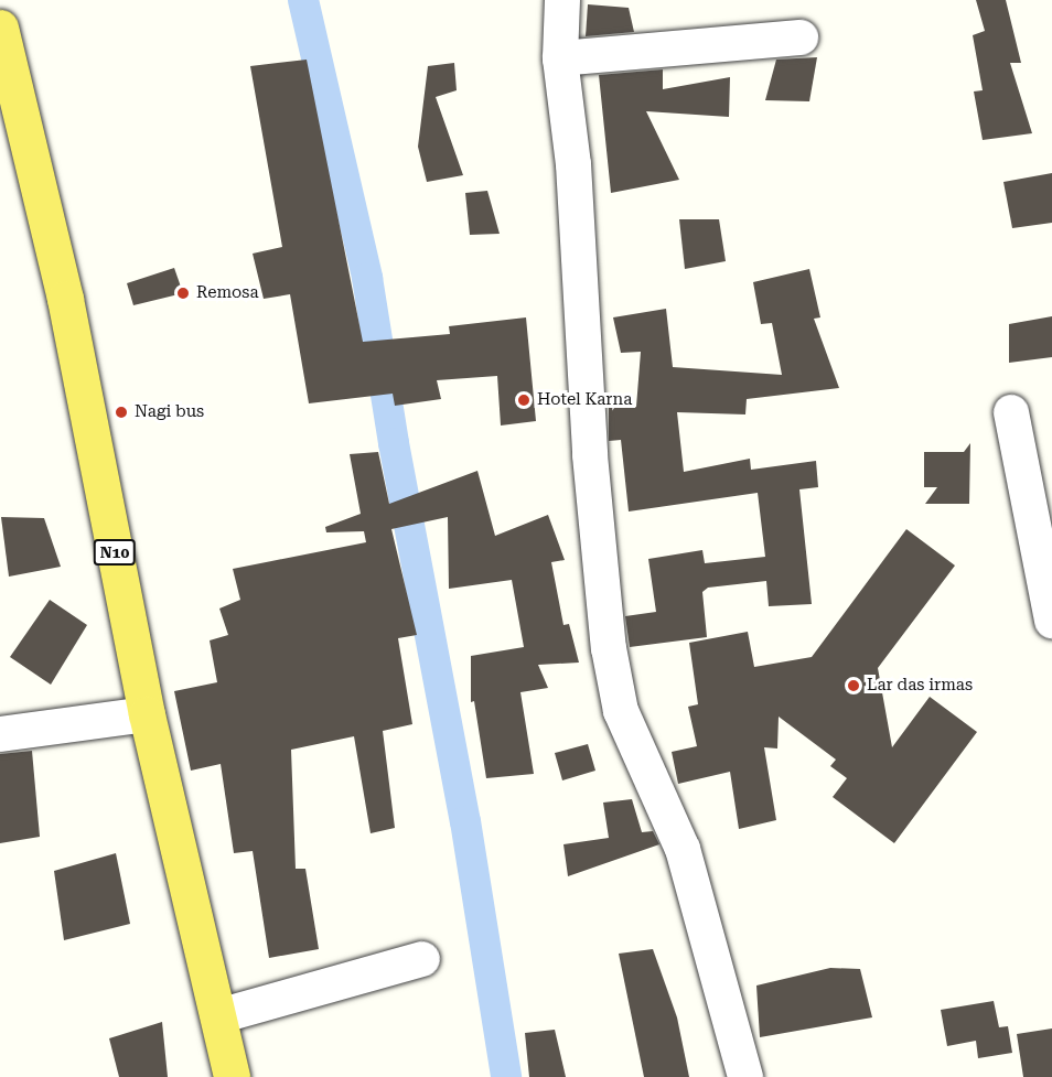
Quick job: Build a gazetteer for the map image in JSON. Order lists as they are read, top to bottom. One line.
{"streets":{"main road":["N10"]},"places":["Remosa","Hotel Karna","Nagi bus","Lar das irmas"]}
